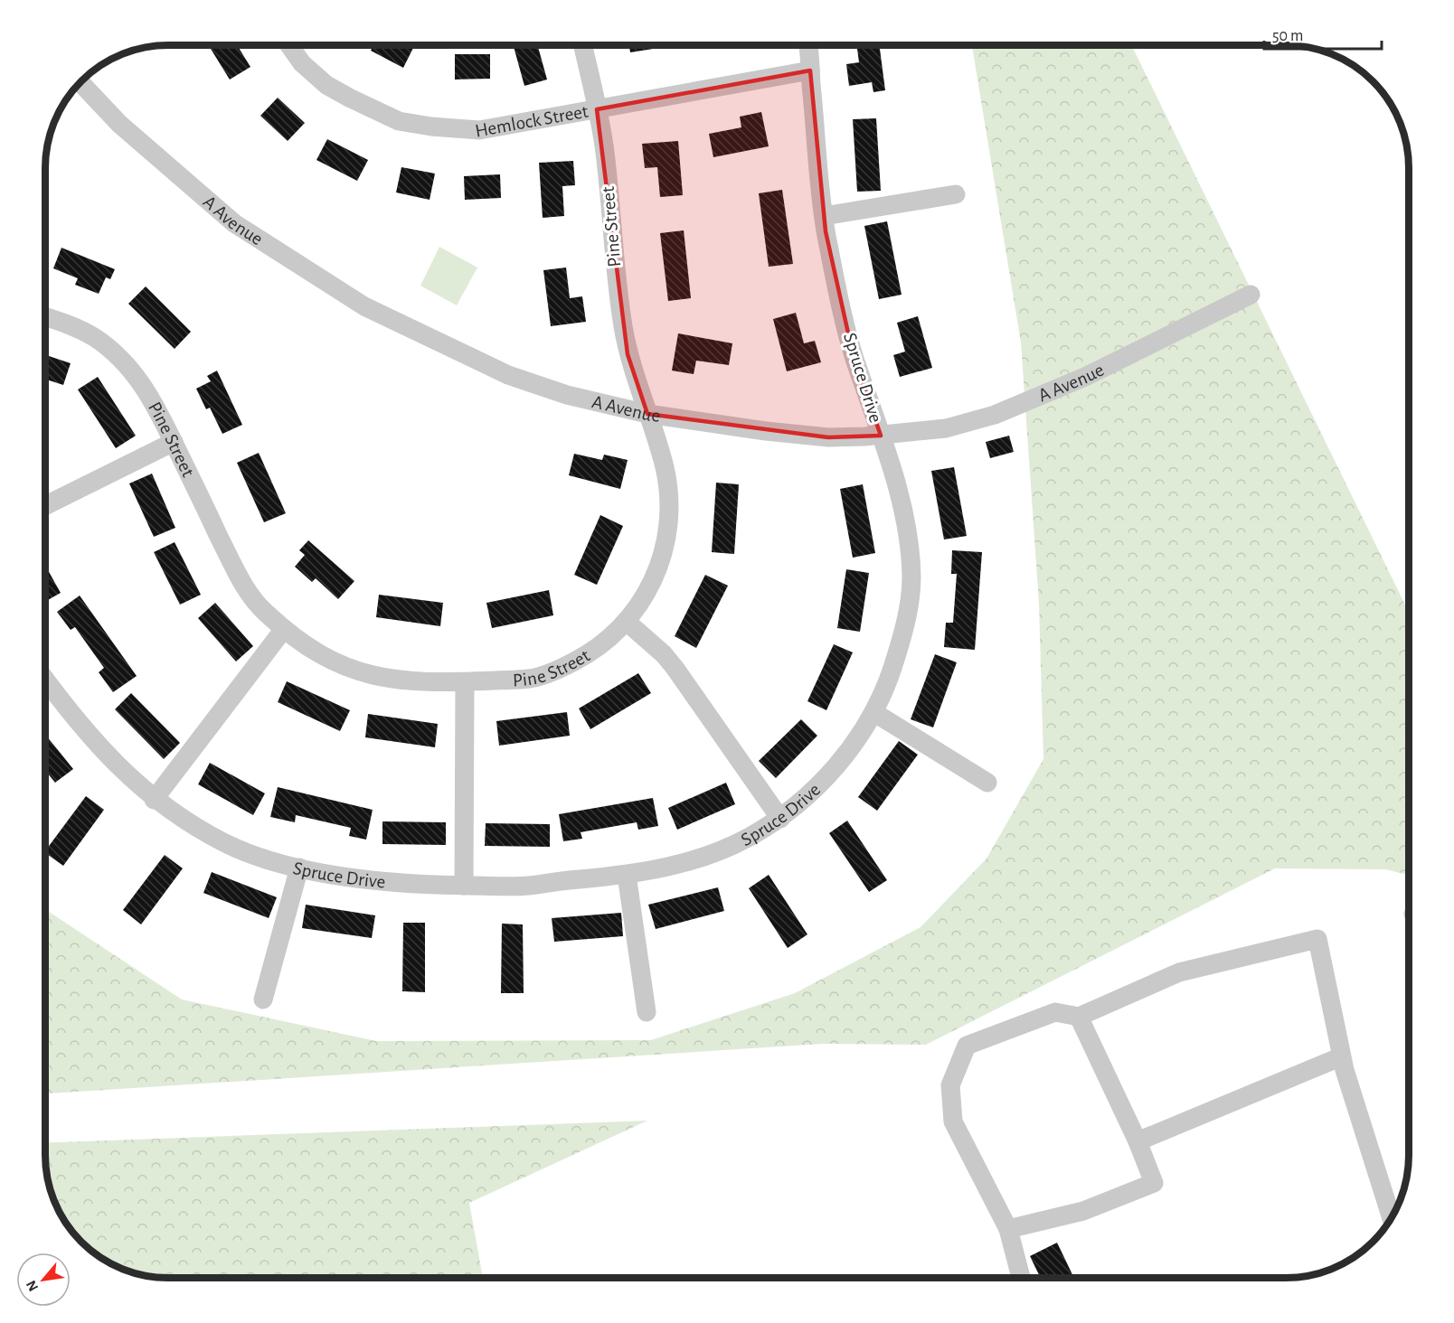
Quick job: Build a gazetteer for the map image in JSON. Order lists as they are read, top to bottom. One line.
{"streets":{"street":["Hemlock Street","A Avenue","Pine Street","Spruce Drive"]},"crossings":[["Hemlock Street","Pine Street"],["Hemlock Street","Spruce Drive"],["A Avenue","Pine Street"],["A Avenue","Spruce Drive"]],"scale_bar":"50 m","north":"bottom left"}
